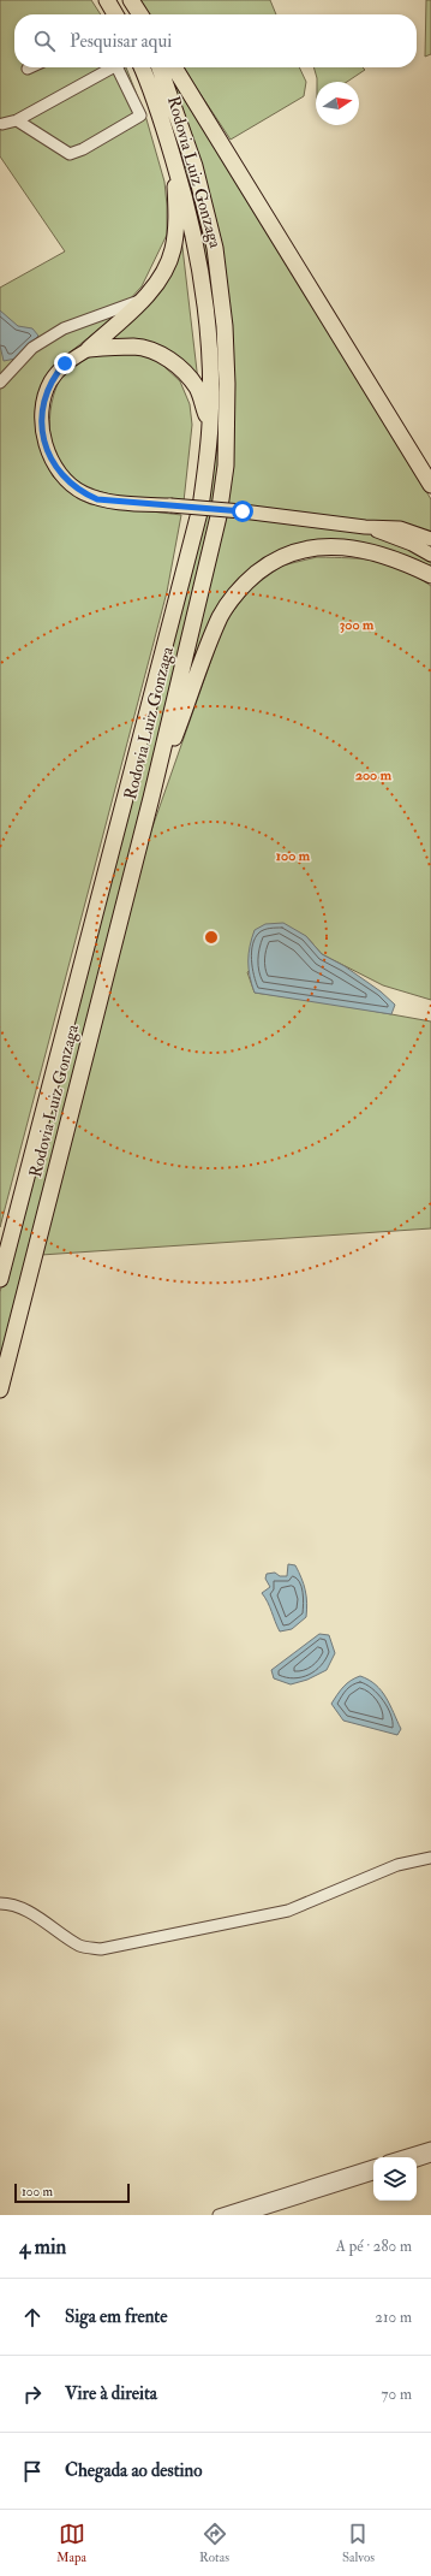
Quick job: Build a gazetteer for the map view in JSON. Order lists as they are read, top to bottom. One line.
{"streets":{"highway":["Rodovia Luiz Gonzaga"]},"scale_bar":"100 m","north":"right","page":{"search":"Pesquisar aqui","scale":"100 m","heading":["4 min","A pé · 280 m"],"list":[["Siga em frente","210 m"],["Vire à direita","70 m"],"Chegada ao destino"],"nav":["Mapa","Rotas","Salvos"]},"rings":["300 m","200 m","100 m"]}
